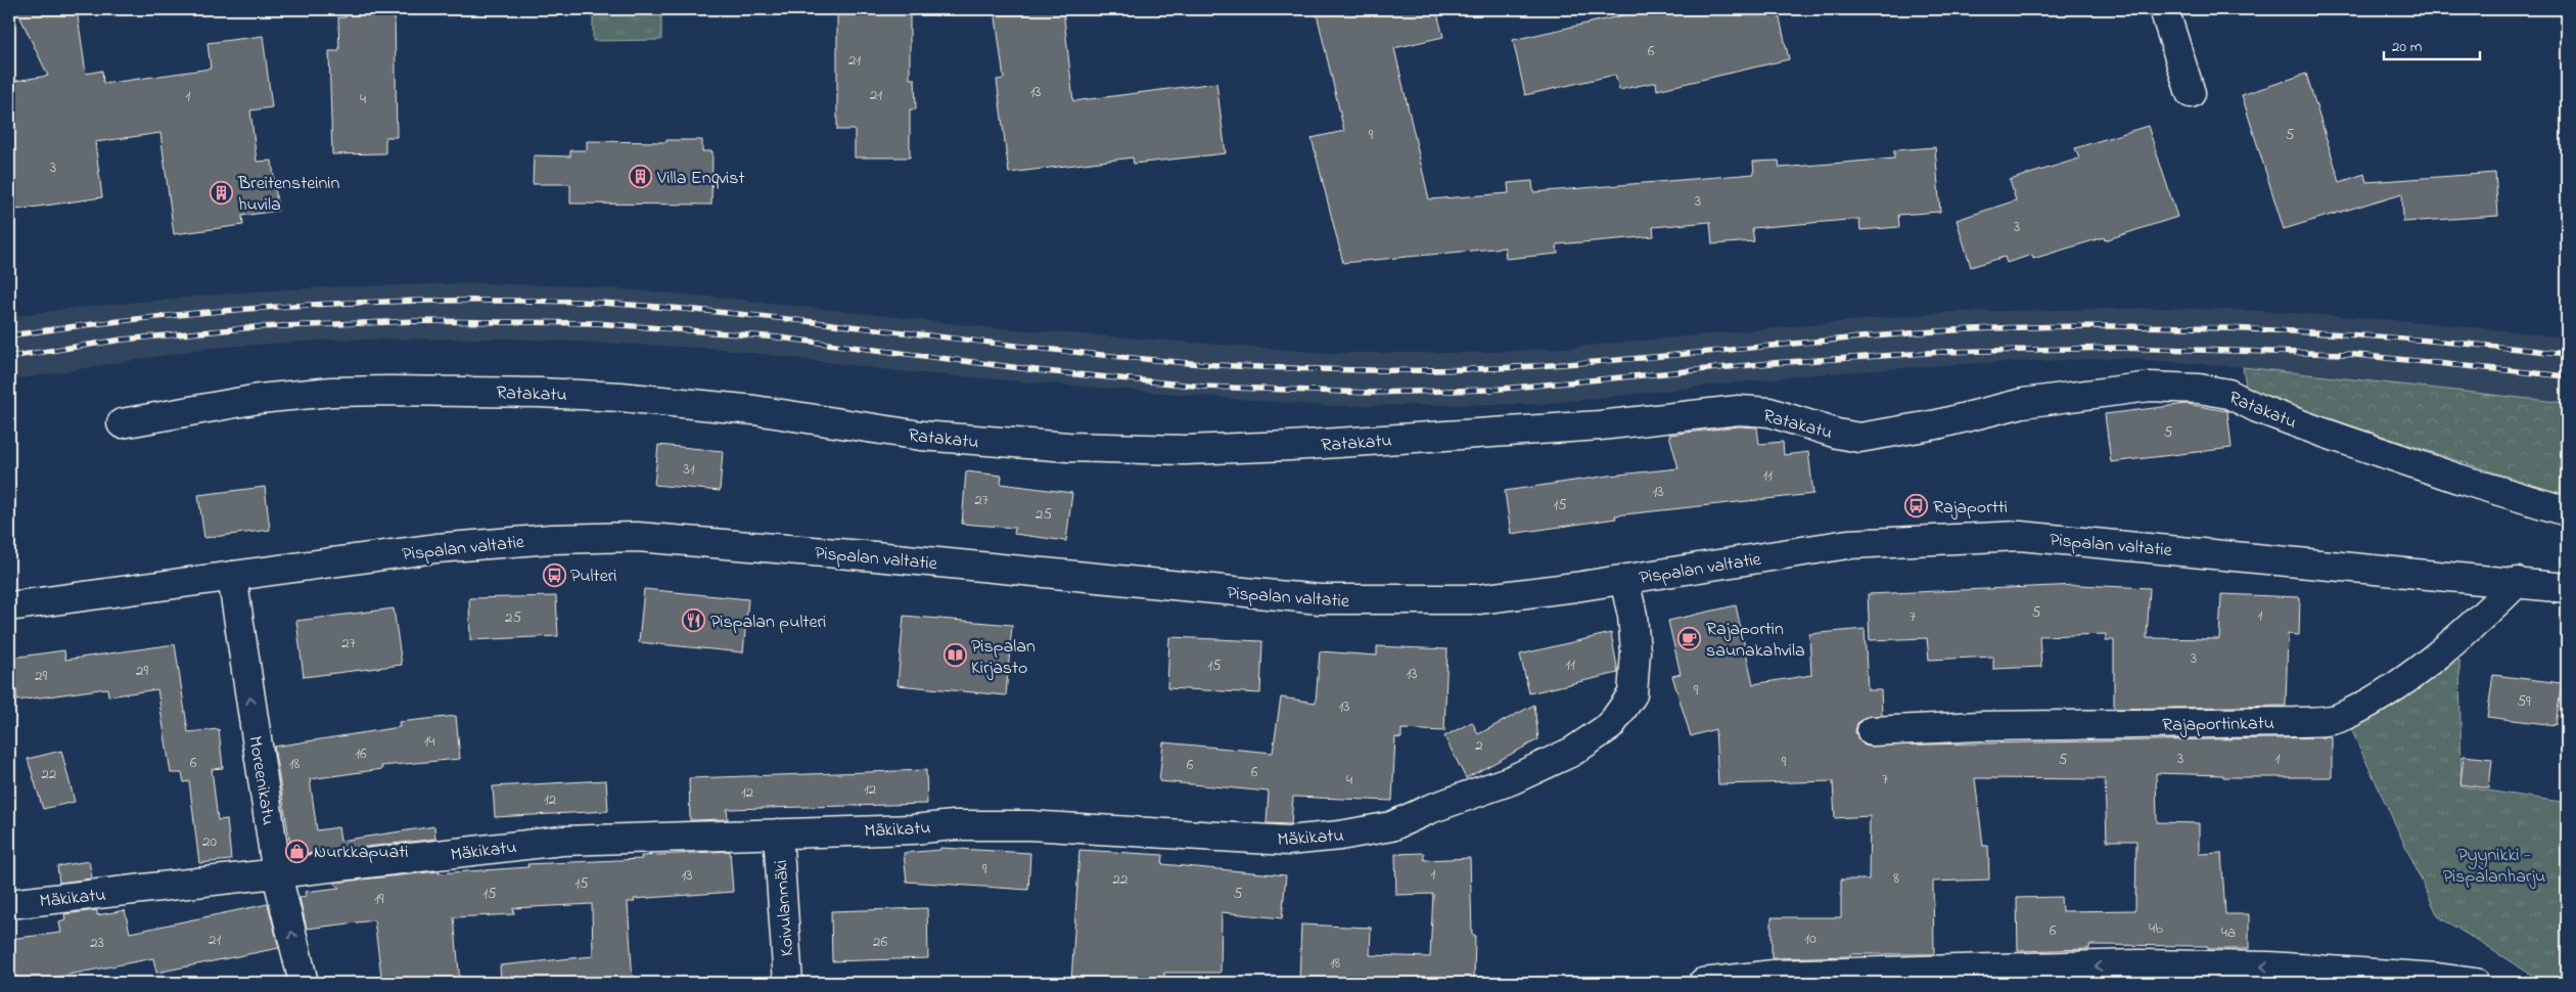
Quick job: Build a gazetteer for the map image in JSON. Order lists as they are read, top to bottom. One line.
{"streets":{"street":["Ratakatu","Pispalan valtatie","Rajaportinkatu","Moreenikatu","Mäkikatu","Koivulanmäki"]},"crossings":[["Pispalan valtatie","Rajaportinkatu"],["Pispalan valtatie","Moreenikatu"],["Pispalan valtatie","Mäkikatu"],["Moreenikatu","Mäkikatu"],["Mäkikatu","Koivulanmäki"]],"one_way":["Moreenikatu"],"parks":["Pyynikki - Pispalanharju"],"places":{"building":["Villa Enqvist","Breitensteinin huvila"],"bus stop":["Rajaportti","Pulteri"],"restaurant":["Pispalan pulteri"],"cafe":["Rajaportin saunakahvila"],"library":["Pispalan Kirjasto"],"shop":["Nurkkapuati"]},"house_numbers":["6","21","13","21","1","4","9","5","3","3","3","5","31","11","13","27","15","25","5","1","7","25","27","3","11","15","29","13","29","9","59","13","14","2","16","3","1","5","9","6","18","6","6","22","7","4","12","12","12","20","9","1","13","8","22","15","15","5","19","4b","6","4a","10","21","26","23","18"],"scale_bar":"20 m"}
